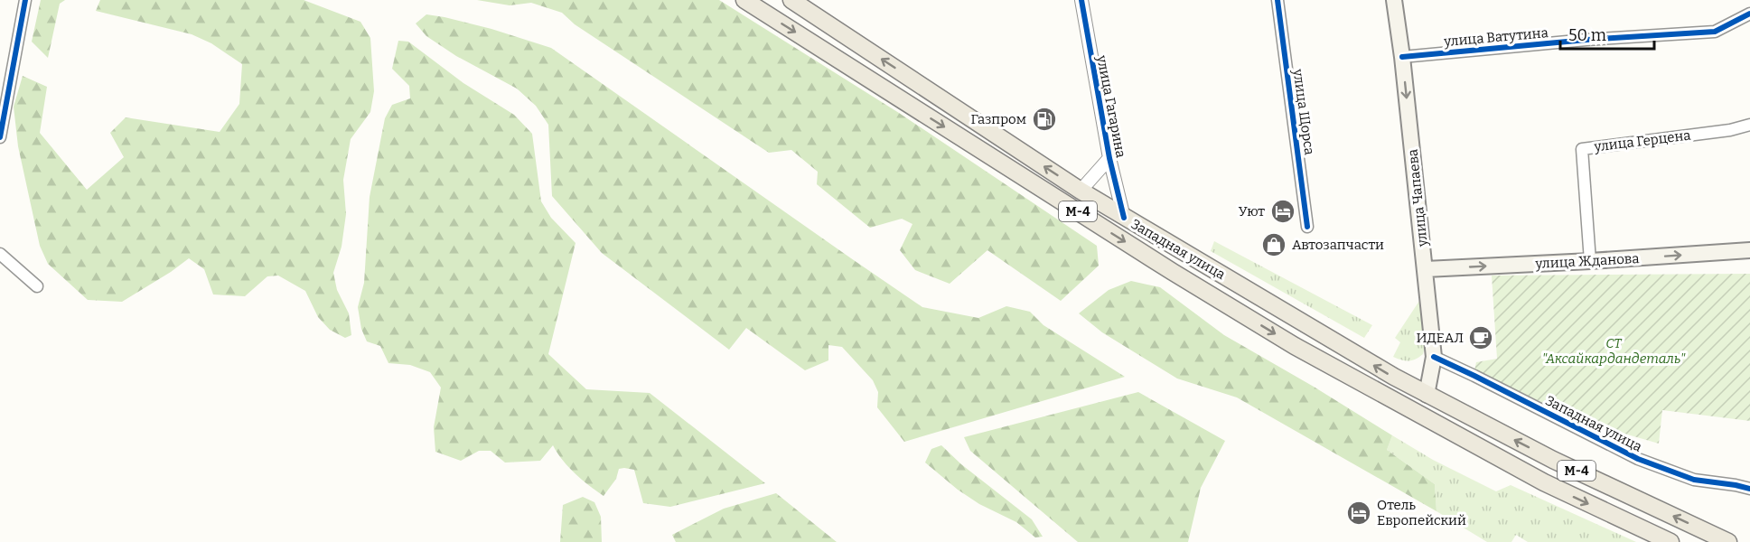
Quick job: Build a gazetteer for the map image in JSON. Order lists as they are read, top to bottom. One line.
{"streets":{"main road":["улица Чапаева","М-4","Западная улица","улица Жданова"],"street":["улица Ватутина","улица Гагарина","улица Щорса","улица Герцена"]},"crossings":[["улица Ватутина","улица Чапаева"],["улица Гагарина","Западная улица"],["улица Герцена","улица Жданова"],["улица Чапаева","Западная улица"],["улица Чапаева","улица Жданова"]],"one_way":["улица Чапаева","улица Жданова"],"parks":["СТ \"Аксайкардандеталь\""],"places":{"fuel station":["Газпром"],"hotel":["Уют","Отель Европейский"],"shop":["Автозапчасти"],"cafe":["ИДЕАЛ"]},"scale_bar":"50 m"}
